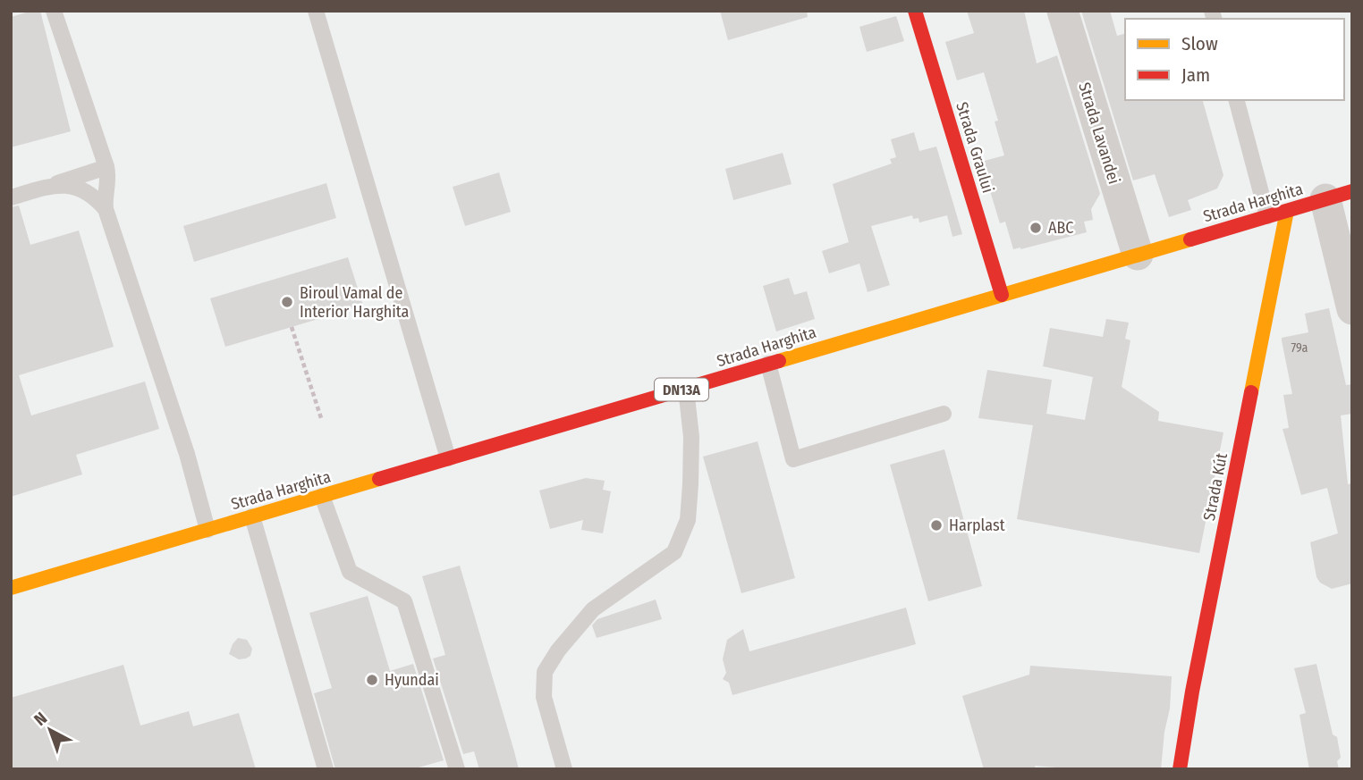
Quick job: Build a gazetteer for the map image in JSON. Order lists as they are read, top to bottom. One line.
{"streets":{"main road":["Strada Graului","Strada Harghita","DN13A","Strada Kút"],"street":["Strada Lavandei"]},"crossings":[["Strada Lavandei","Strada Harghita"],["Strada Graului","Strada Harghita"],["Strada Harghita","Strada Kút"]],"places":["ABC","Biroul Vamal de Interior Harghita","Harplast","Hyundai"],"house_numbers":["79a"],"legend":["Slow","Jam"],"north":"top left"}
